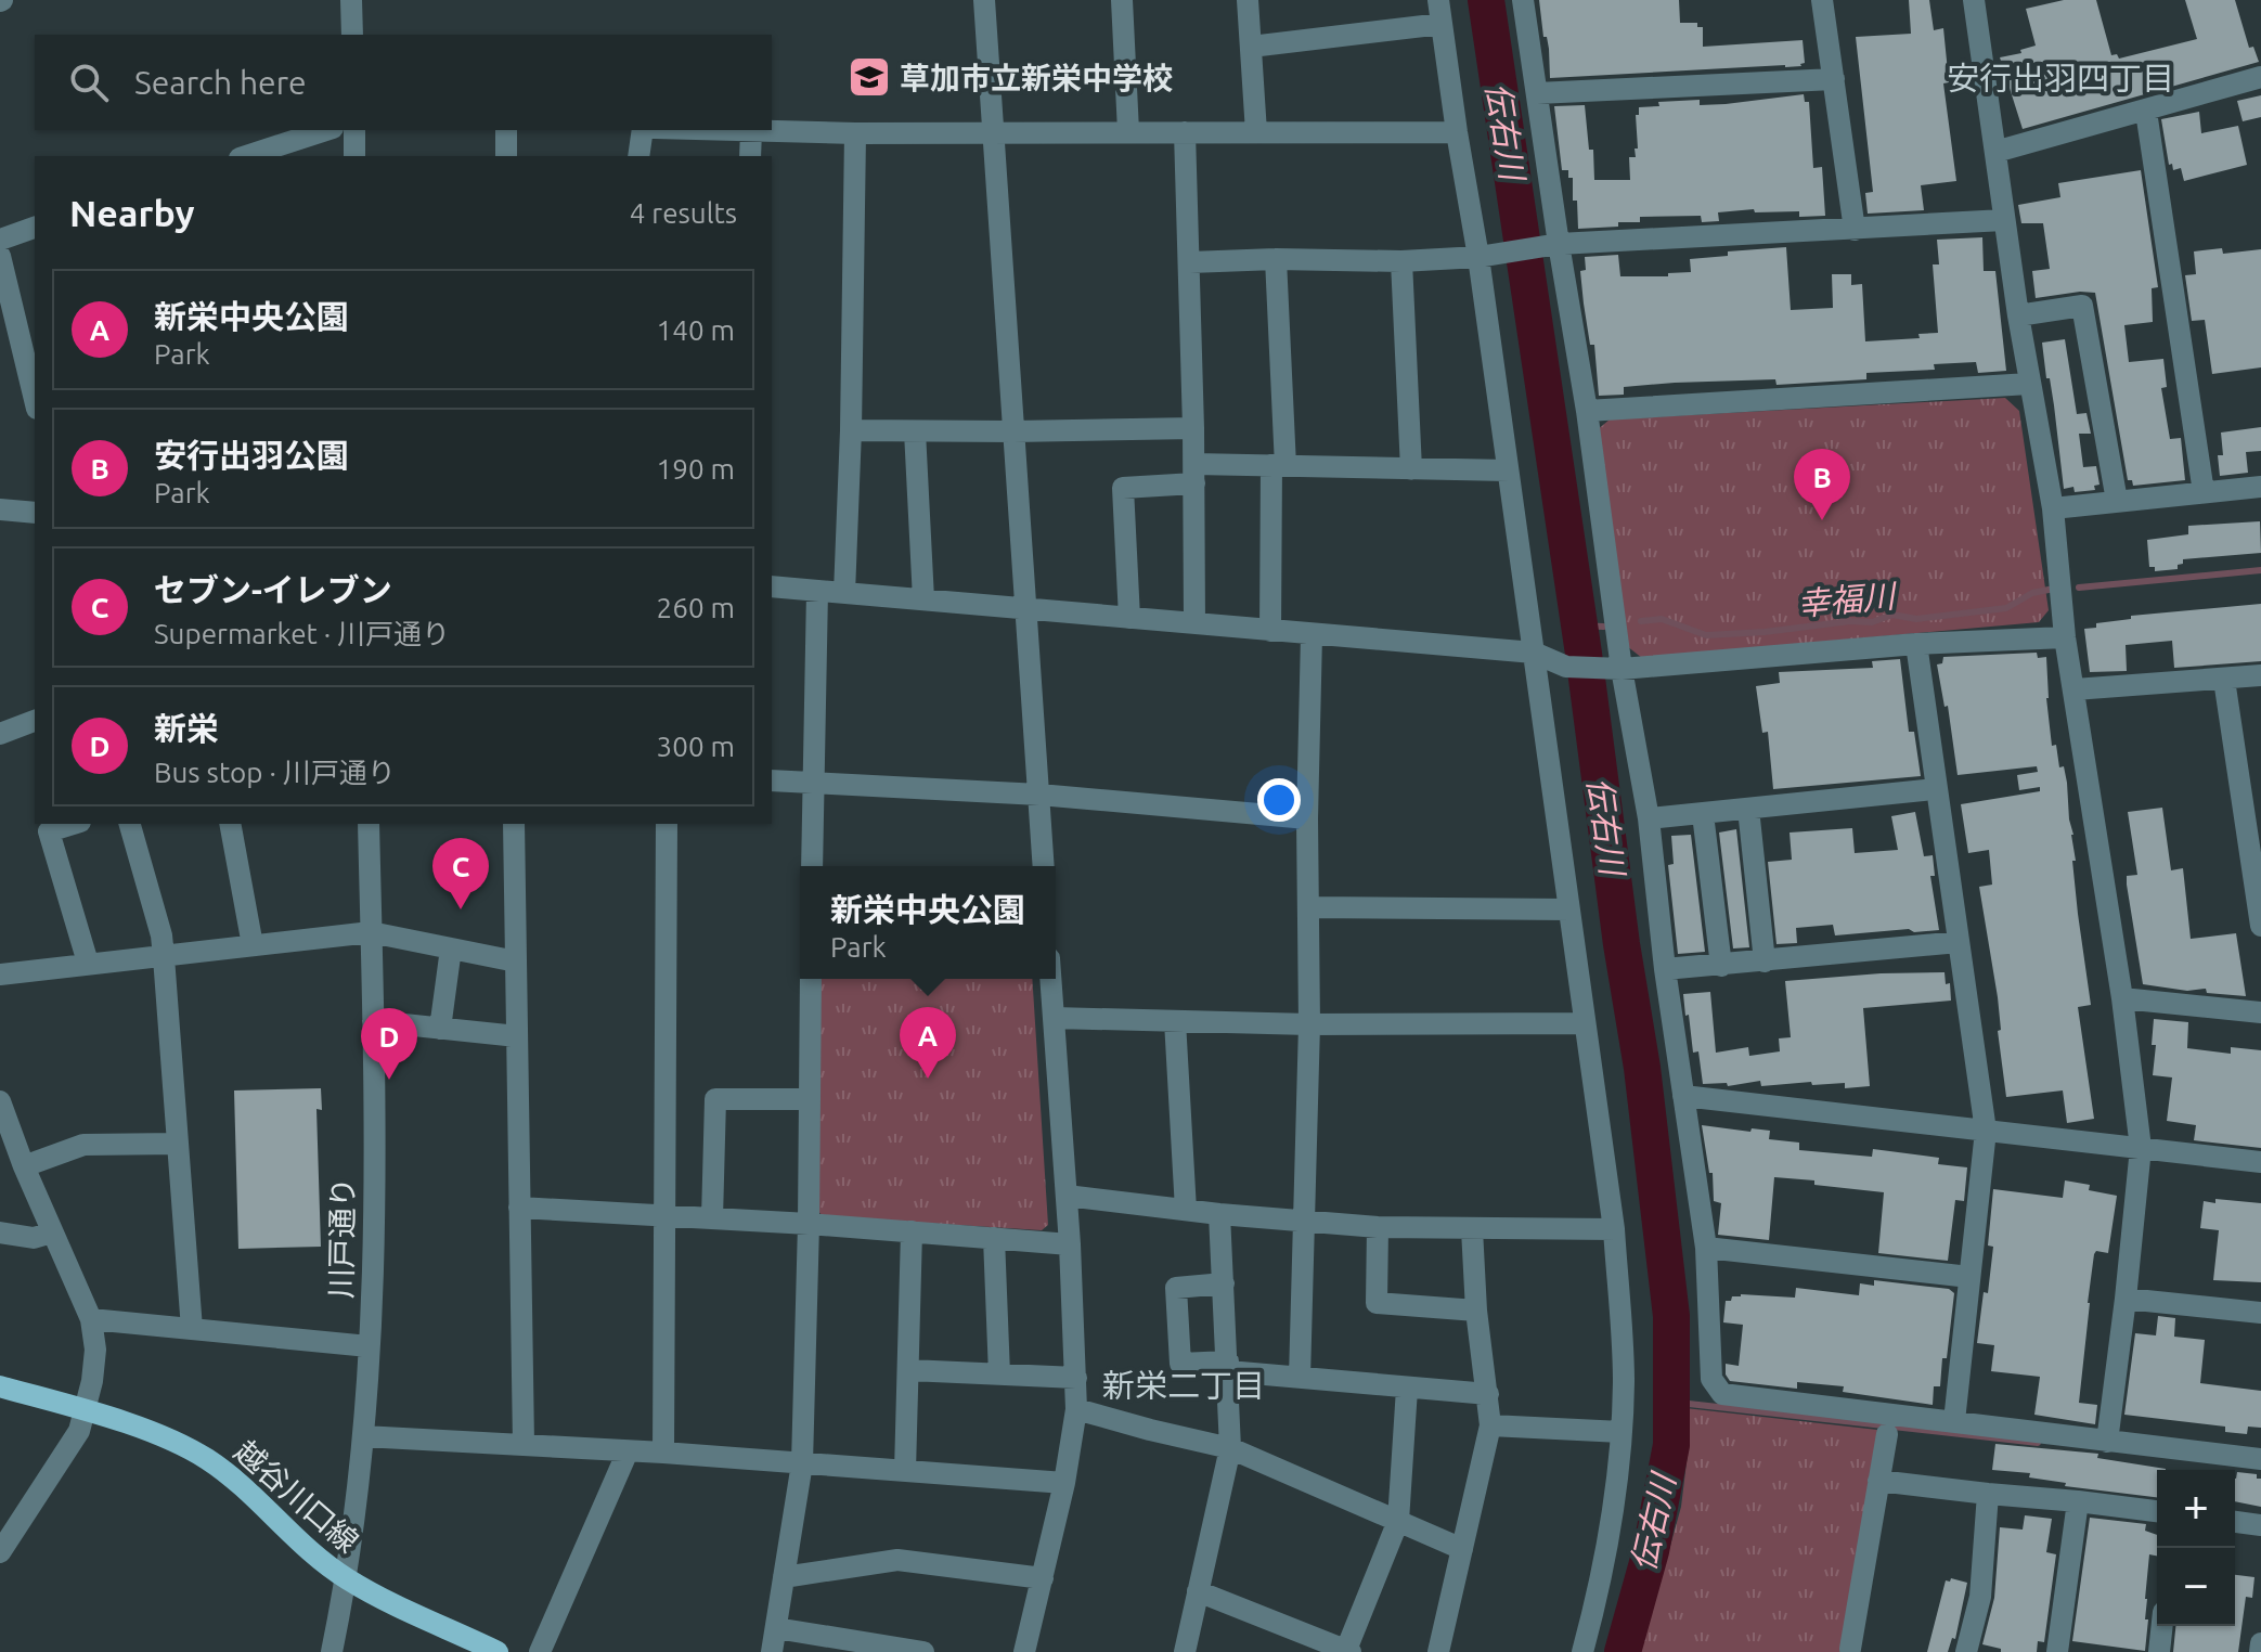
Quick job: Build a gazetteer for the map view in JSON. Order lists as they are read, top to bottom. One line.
{"streets":{"main road":["越谷川口線"],"street":["川戸通り"]},"crossings":[["川戸通り","越谷川口線"]],"districts":["安行出羽四丁目","新栄二丁目"],"water":["伝右川","幸福川"],"places":{"school or university":["草加市立新栄中学校"]},"page":{"search":"Search here","heading":["Nearby","4 results"],"list":[{"mark":"A","name":"新栄中央公園","note":"Park","value":"140 m"},{"mark":"B","name":"安行出羽公園","note":"Park","value":"190 m"},{"mark":"C","name":"セブン-イレブン","note":"Supermarket · 川戸通り","value":"260 m"},{"mark":"D","name":"新栄","note":"Bus stop · 川戸通り","value":"300 m"}],"pins":["B","C","A","D"],"popup":["新栄中央公園","Park"],"map_buttons":["+","−"]}}
